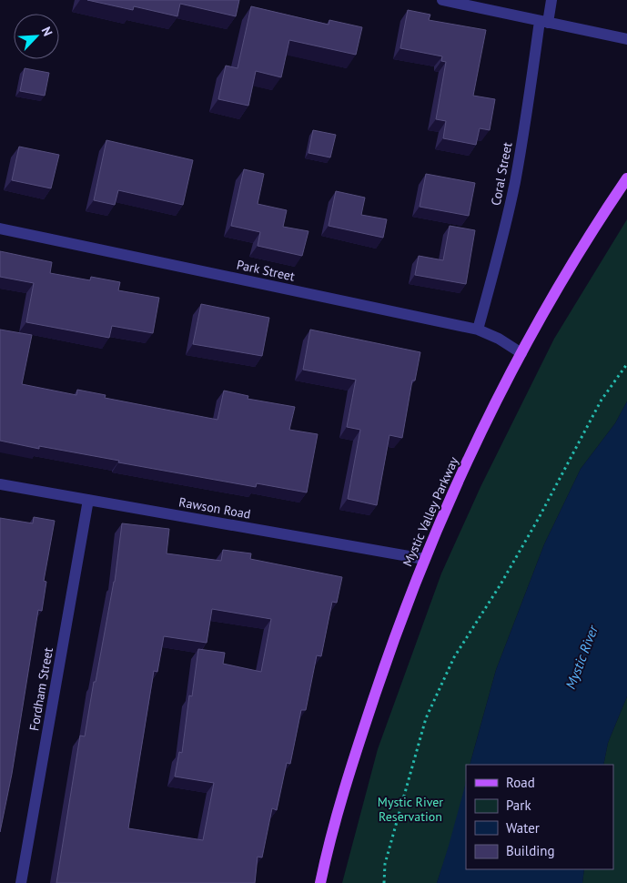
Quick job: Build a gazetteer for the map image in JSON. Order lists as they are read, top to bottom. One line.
{"streets":{"main road":["Mystic Valley Parkway"],"street":["Coral Street","Park Street","Rawson Road","Fordham Street"]},"crossings":[["Coral Street","Park Street"],["Park Street","Mystic Valley Parkway"],["Rawson Road","Mystic Valley Parkway"],["Rawson Road","Fordham Street"]],"water":["Mystic River"],"parks":["Mystic River Reservation"],"legend":["Road","Park","Water","Building"],"north":"top right"}
